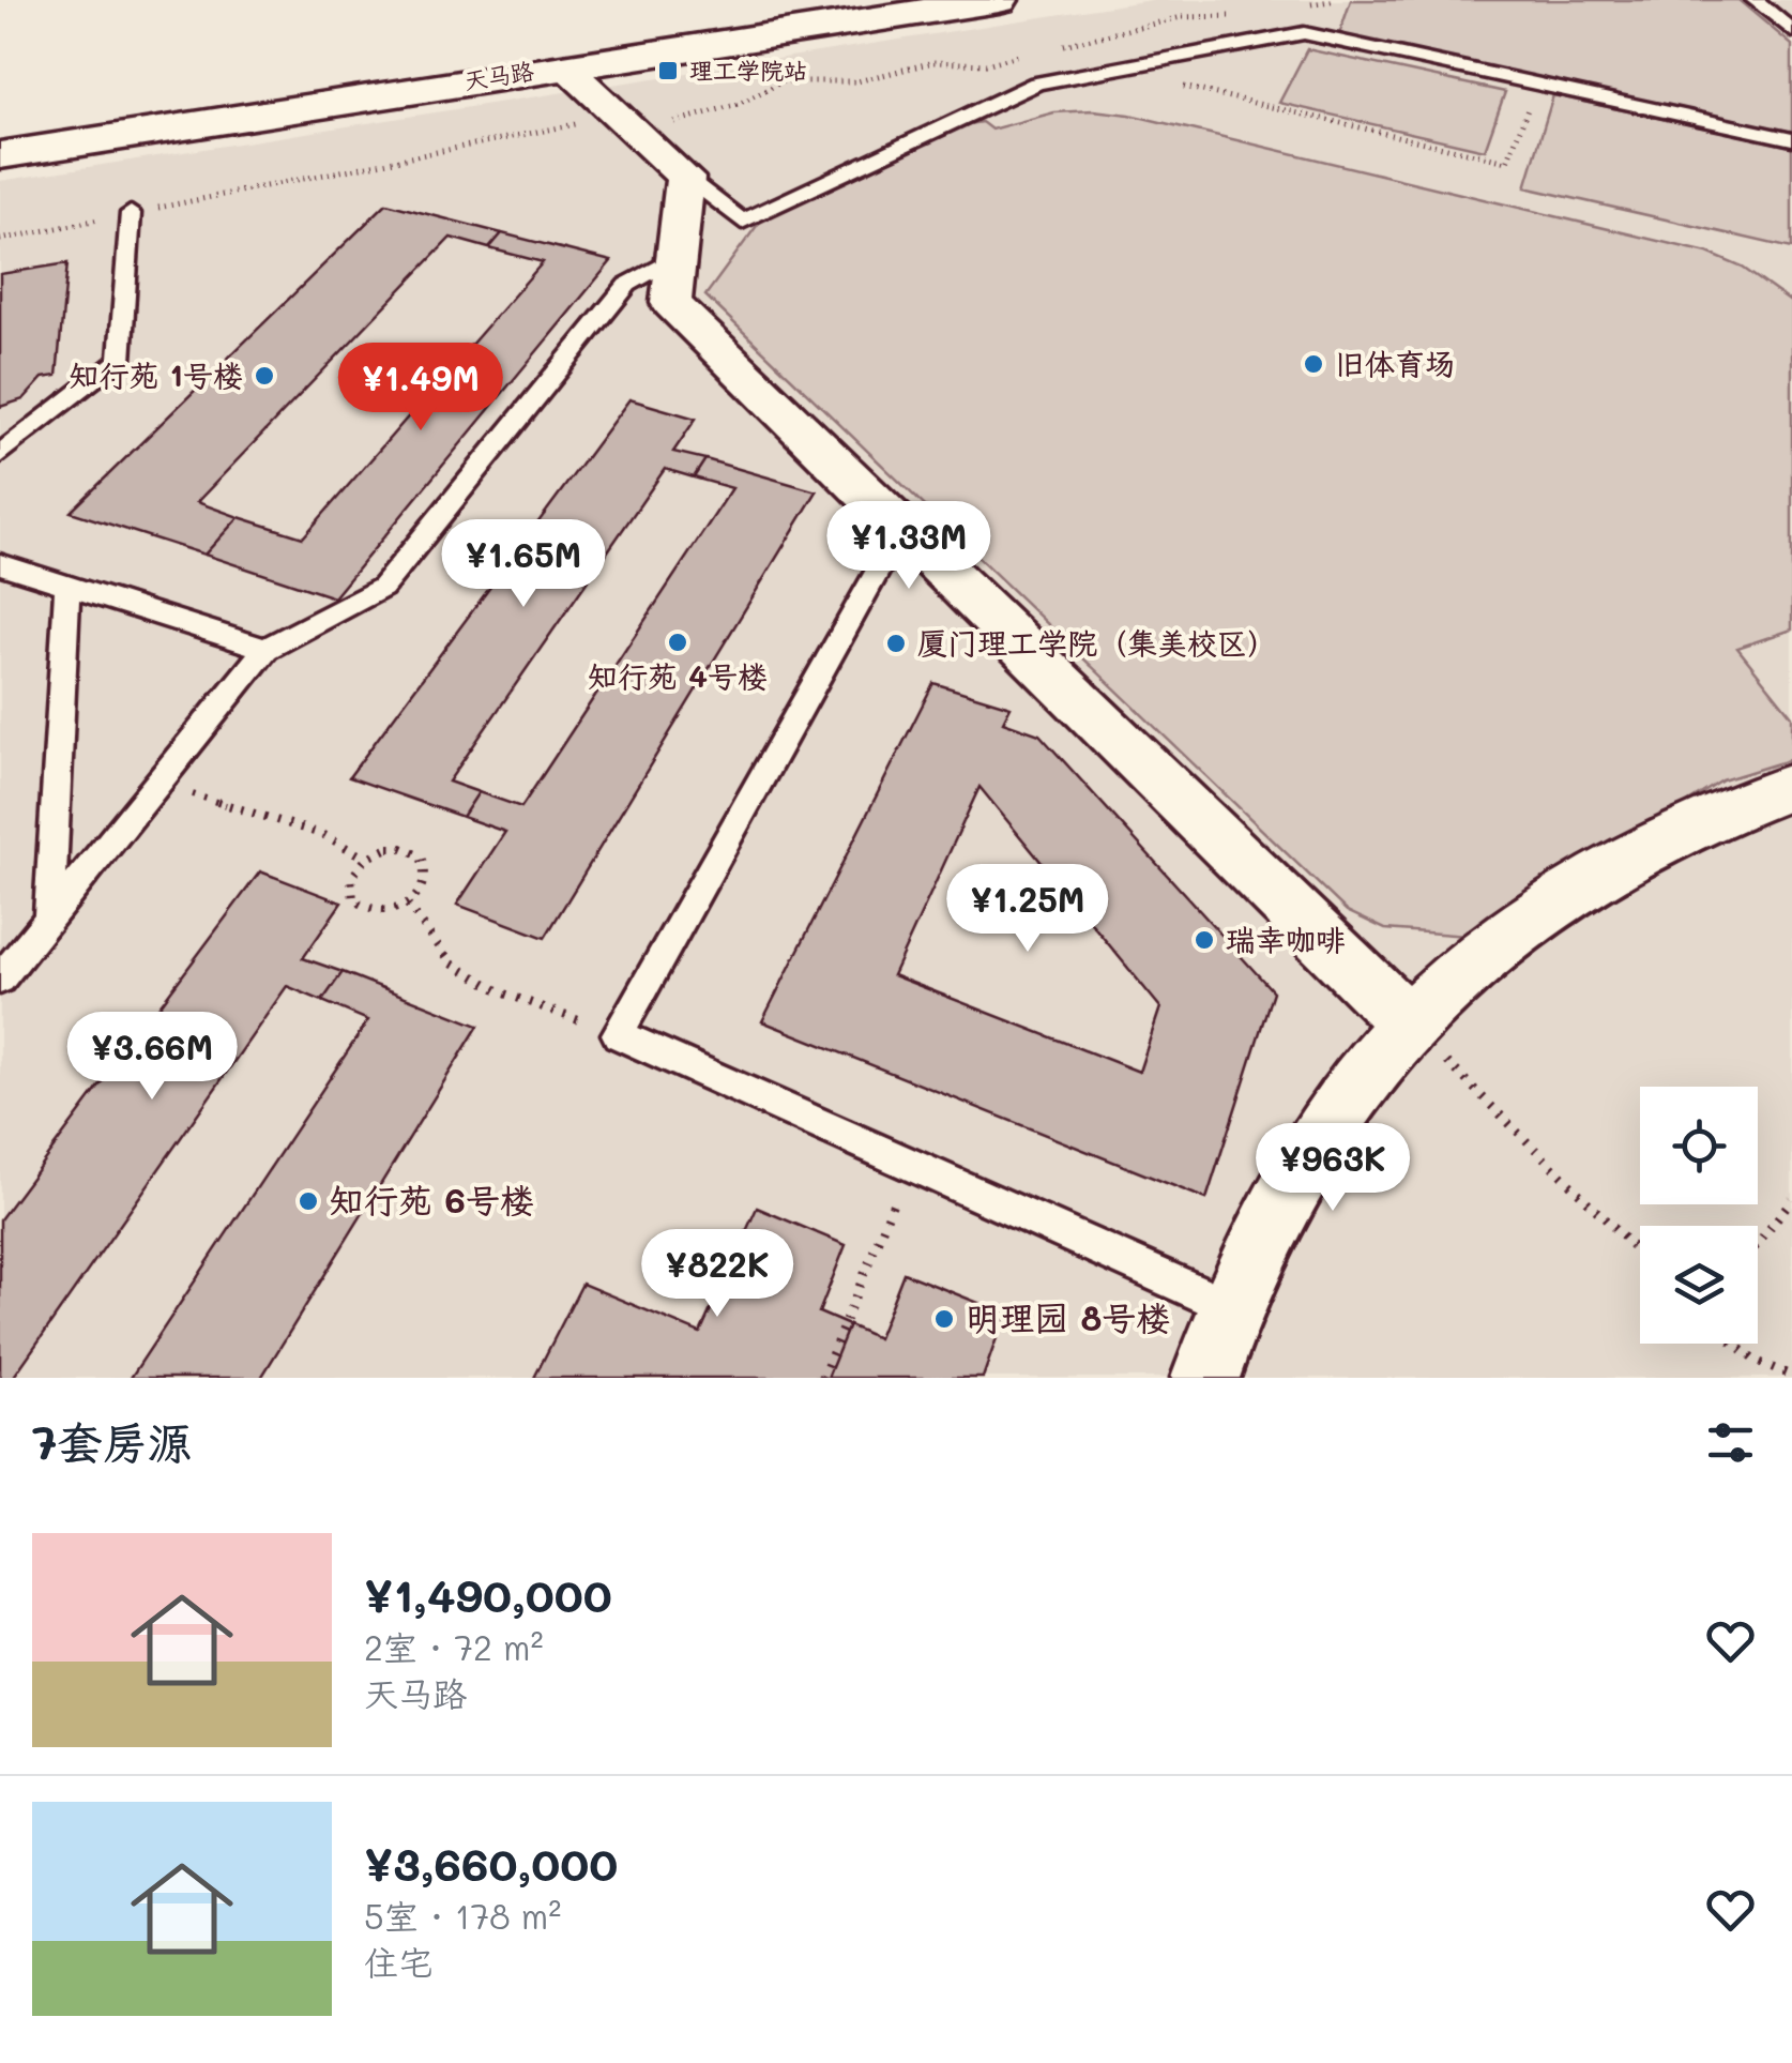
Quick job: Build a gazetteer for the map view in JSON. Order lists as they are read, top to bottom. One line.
{"streets":{"main road":["天马路"]},"places":{"transit":["理工学院站"],"other":["旧体育场","知行苑 1号楼","知行苑 4号楼","厦门理工学院（集美校区）","瑞幸咖啡","知行苑 6号楼","明理园 8号楼"]},"page":{"price":["¥1.49M","¥1.33M","¥1.65M","¥1.25M","¥3.66M","¥963K","¥822K"],"heading":"7套房源","list":[{"name":"¥1,490,000","note":"2室 · 72 m² · 天马路"},{"name":"¥3,660,000","note":"5室 · 178 m² · 住宅"}]}}
